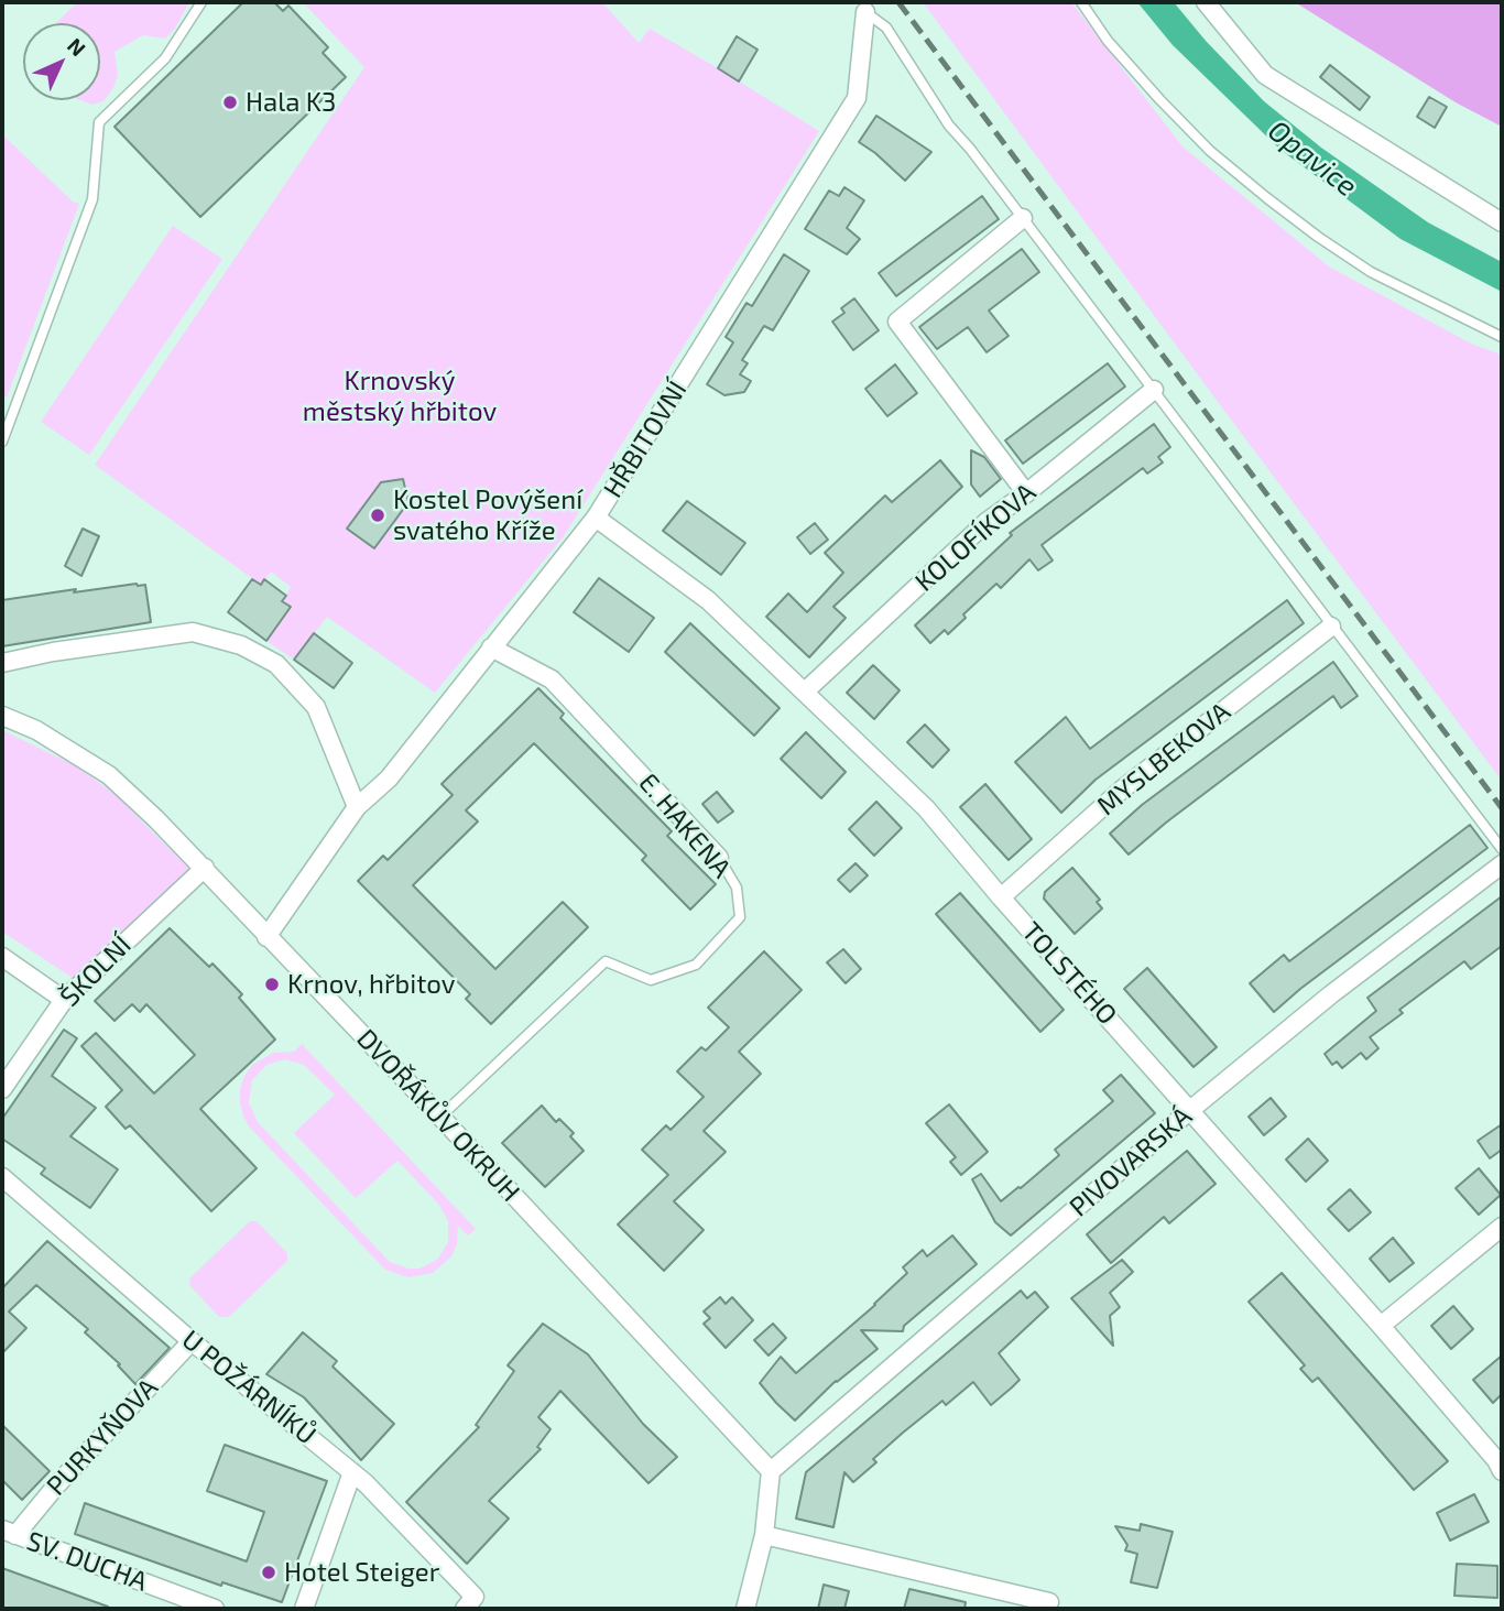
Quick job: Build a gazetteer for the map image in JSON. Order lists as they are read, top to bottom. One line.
{"streets":{"street":["HŘBITOVNÍ","KOLOFÍKOVA","MYSLBEKOVA","E. HAKENA","ŠKOLNÍ","TOLSTÉHO","DVOŘÁKŮV OKRUH","PIVOVARSKÁ","U POŽÁRNÍKŮ","PURKYŇOVA","SV. DUCHA"]},"crossings":[["HŘBITOVNÍ","E. HAKENA"],["HŘBITOVNÍ","TOLSTÉHO"],["HŘBITOVNÍ","DVOŘÁKŮV OKRUH"],["KOLOFÍKOVA","TOLSTÉHO"],["MYSLBEKOVA","TOLSTÉHO"],["E. HAKENA","DVOŘÁKŮV OKRUH"],["ŠKOLNÍ","DVOŘÁKŮV OKRUH"],["TOLSTÉHO","PIVOVARSKÁ"],["DVOŘÁKŮV OKRUH","PIVOVARSKÁ"],["U POŽÁRNÍKŮ","PURKYŇOVA"],["PURKYŇOVA","SV. DUCHA"]],"water":["Opavice"],"parks":["Krnovský městský hřbitov"],"places":["Hala K3","Kostel Povýšení svatého Kříže","Krnov, hřbitov","Hotel Steiger"],"north":"top right"}
